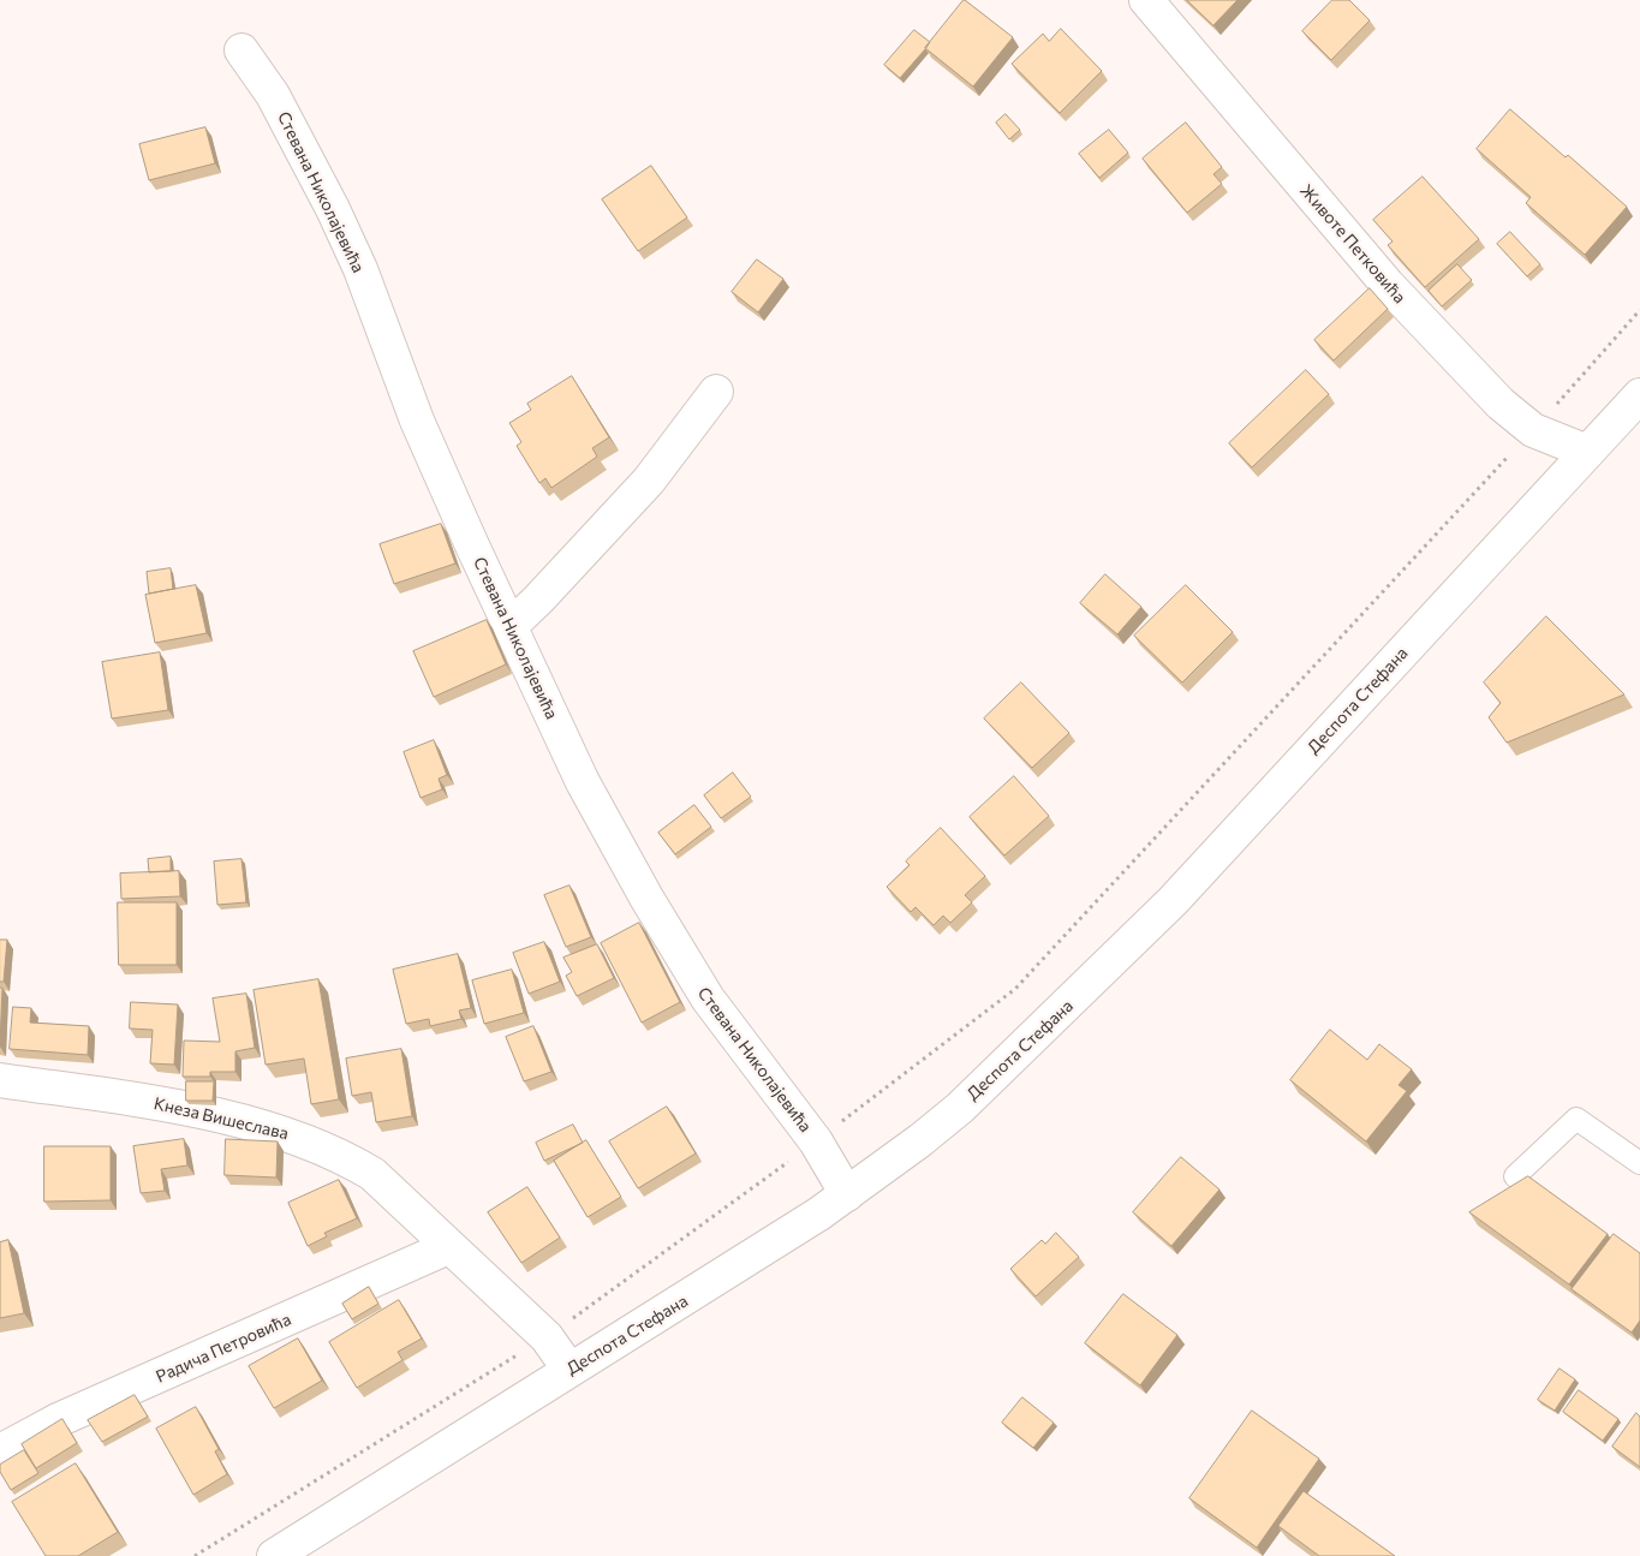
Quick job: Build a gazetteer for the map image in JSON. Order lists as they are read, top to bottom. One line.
{"streets":{"street":["Стевана Николајевића","Животе Петковића","Деспота Стефана","Кнеза Вишеслава","Радича Петровића"]},"crossings":[["Стевана Николајевића","Деспота Стефана"],["Животе Петковића","Деспота Стефана"],["Деспота Стефана","Кнеза Вишеслава"],["Кнеза Вишеслава","Радича Петровића"]]}
